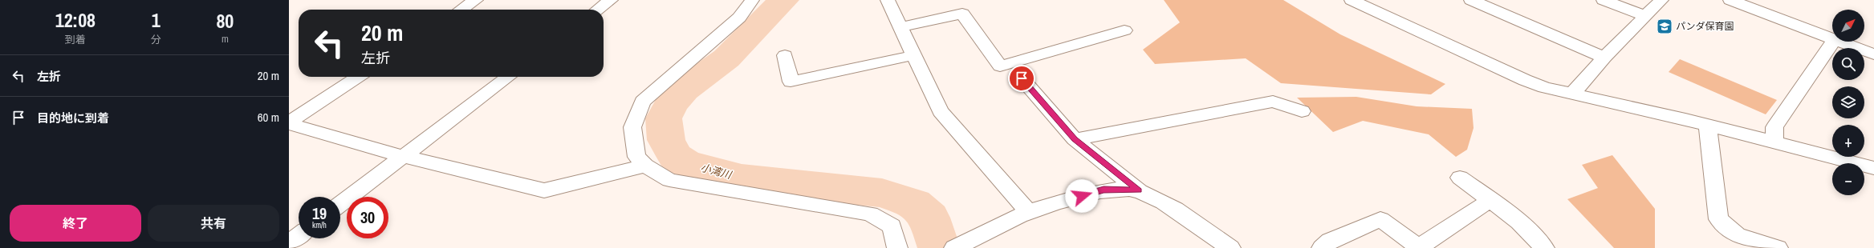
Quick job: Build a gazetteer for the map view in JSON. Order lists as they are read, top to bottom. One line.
{"water":["小湾川"],"places":{"school or university":["パンダ保育園"]},"north":"top right","page":{"eta":["12:08","到着","1","分","80","m"],"map_buttons":["+","−"],"turn":["20 m","左折"],"list":[{"name":"左折","value":"20 m"},{"name":"目的地に到着","value":"60 m"}],"speed":"19 km/h","limit":"30","buttons":["終了","共有"]}}
